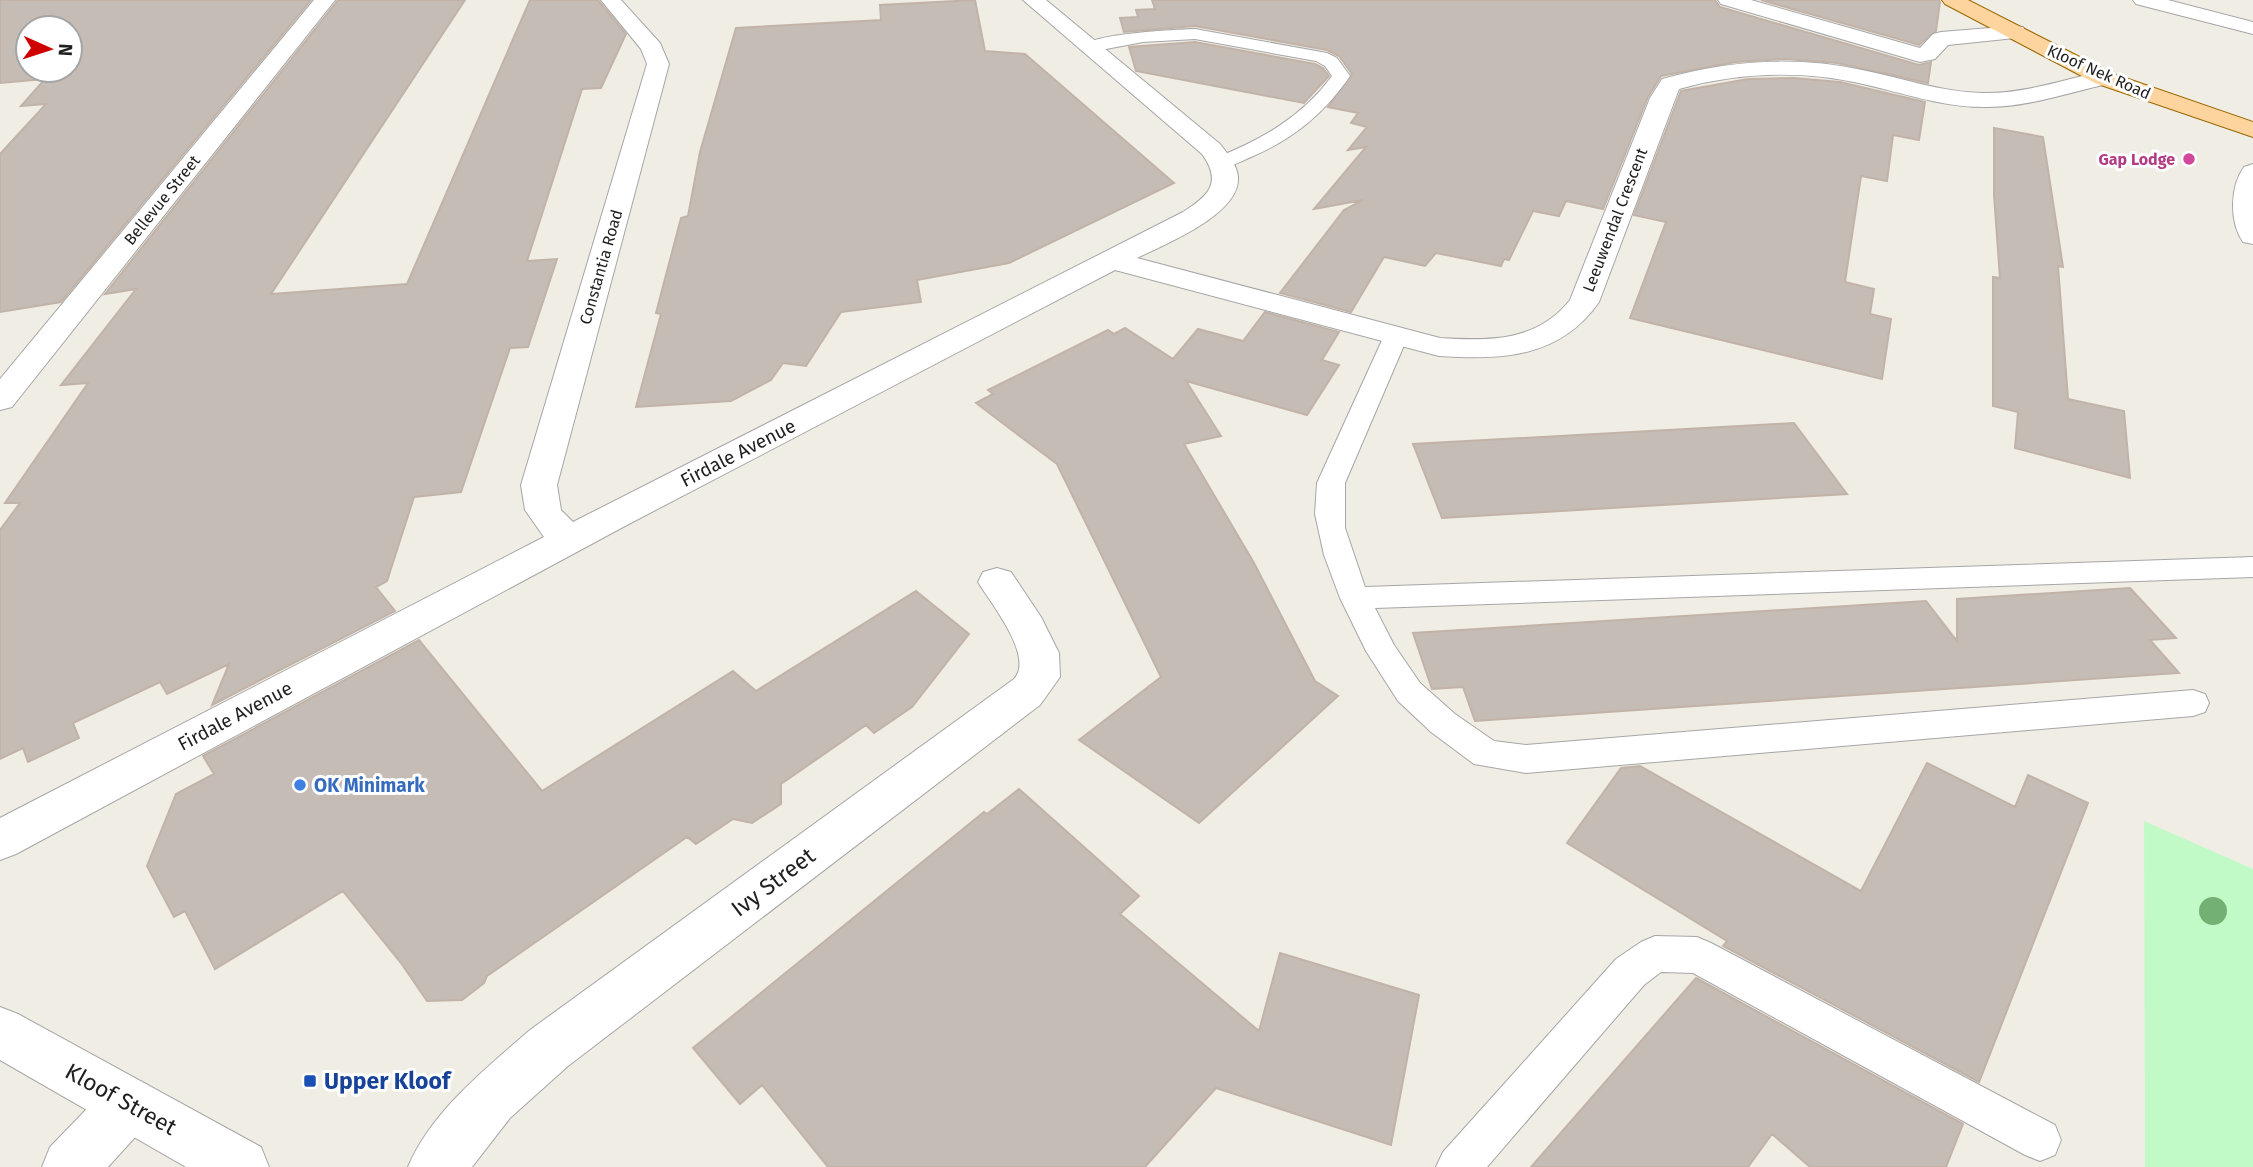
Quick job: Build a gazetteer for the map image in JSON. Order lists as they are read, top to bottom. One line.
{"streets":{"main road":["Kloof Nek Road"],"street":["Bellevue Street","Leeuwendal Crescent","Constantia Road","Firdale Avenue","Ivy Street","Kloof Street"]},"crossings":[["Kloof Nek Road","Leeuwendal Crescent"],["Leeuwendal Crescent","Firdale Avenue"],["Constantia Road","Firdale Avenue"]],"places":{"other":["Gap Lodge","OK Minimark"],"transit":["Upper Kloof"]},"north":"right"}
